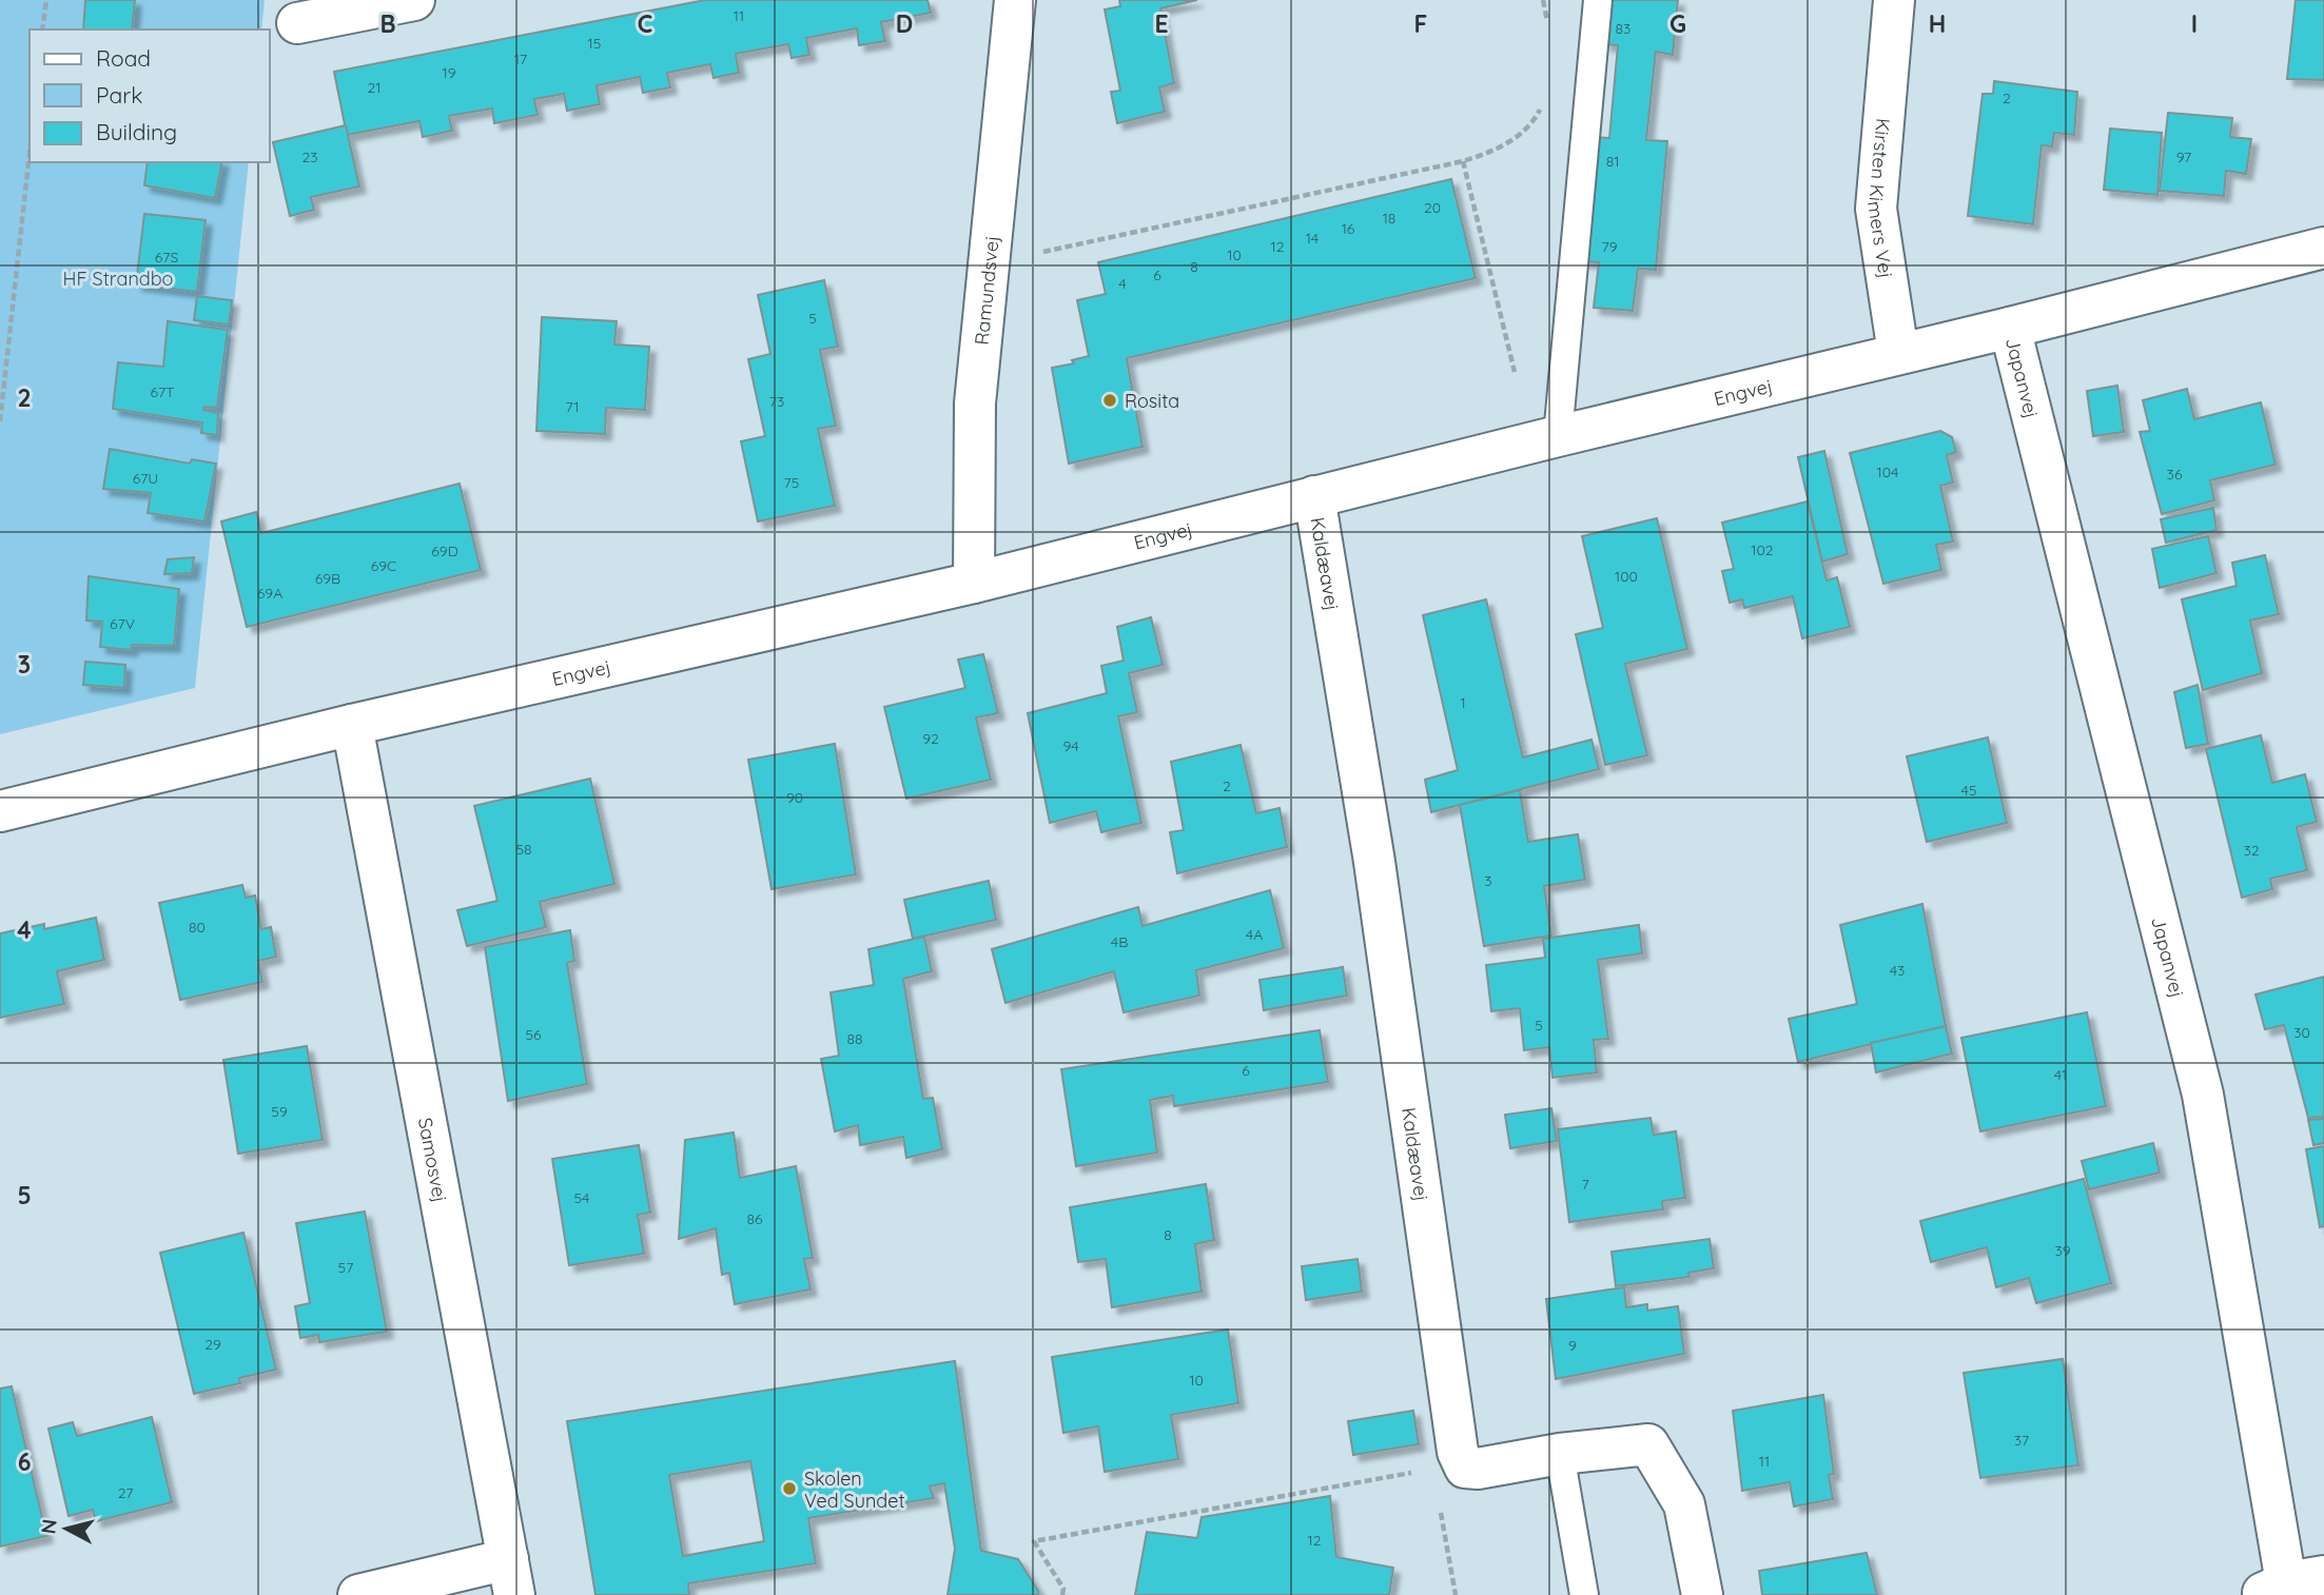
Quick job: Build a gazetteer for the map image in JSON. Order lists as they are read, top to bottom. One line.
{"streets":{"street":["Kirsten Kimers Vej","Ramundsvej","Japanvej","Engvej","Kaldæavej","Samosvej"]},"crossings":[["Kirsten Kimers Vej","Engvej"],["Ramundsvej","Engvej"],["Japanvej","Engvej"],["Engvej","Kaldæavej"],["Engvej","Samosvej"]],"parks":["HF Strandbo"],"places":["Rosita","Skolen Ved Sundet"],"house_numbers":["11","83","15","17","19","21","2","23","97","81","20","18","16","14","12","79","10","67S","8","6","4","5","67T","73","71","104","36","67U","75","102","69D","69C","100","69B","69A","67V","1","92","94","2","45","90","58","32","3","80","4A","4B","43","5","30","56","88","6","41","59","7","54","86","8","39","57","29","9","10","37","11","27","12"],"legend":["Road","Park","Building"],"north":"left","grid":{"columns":["B","C","D","E","F","G","H","I"],"rows":["2","3","4","5","6"]}}
